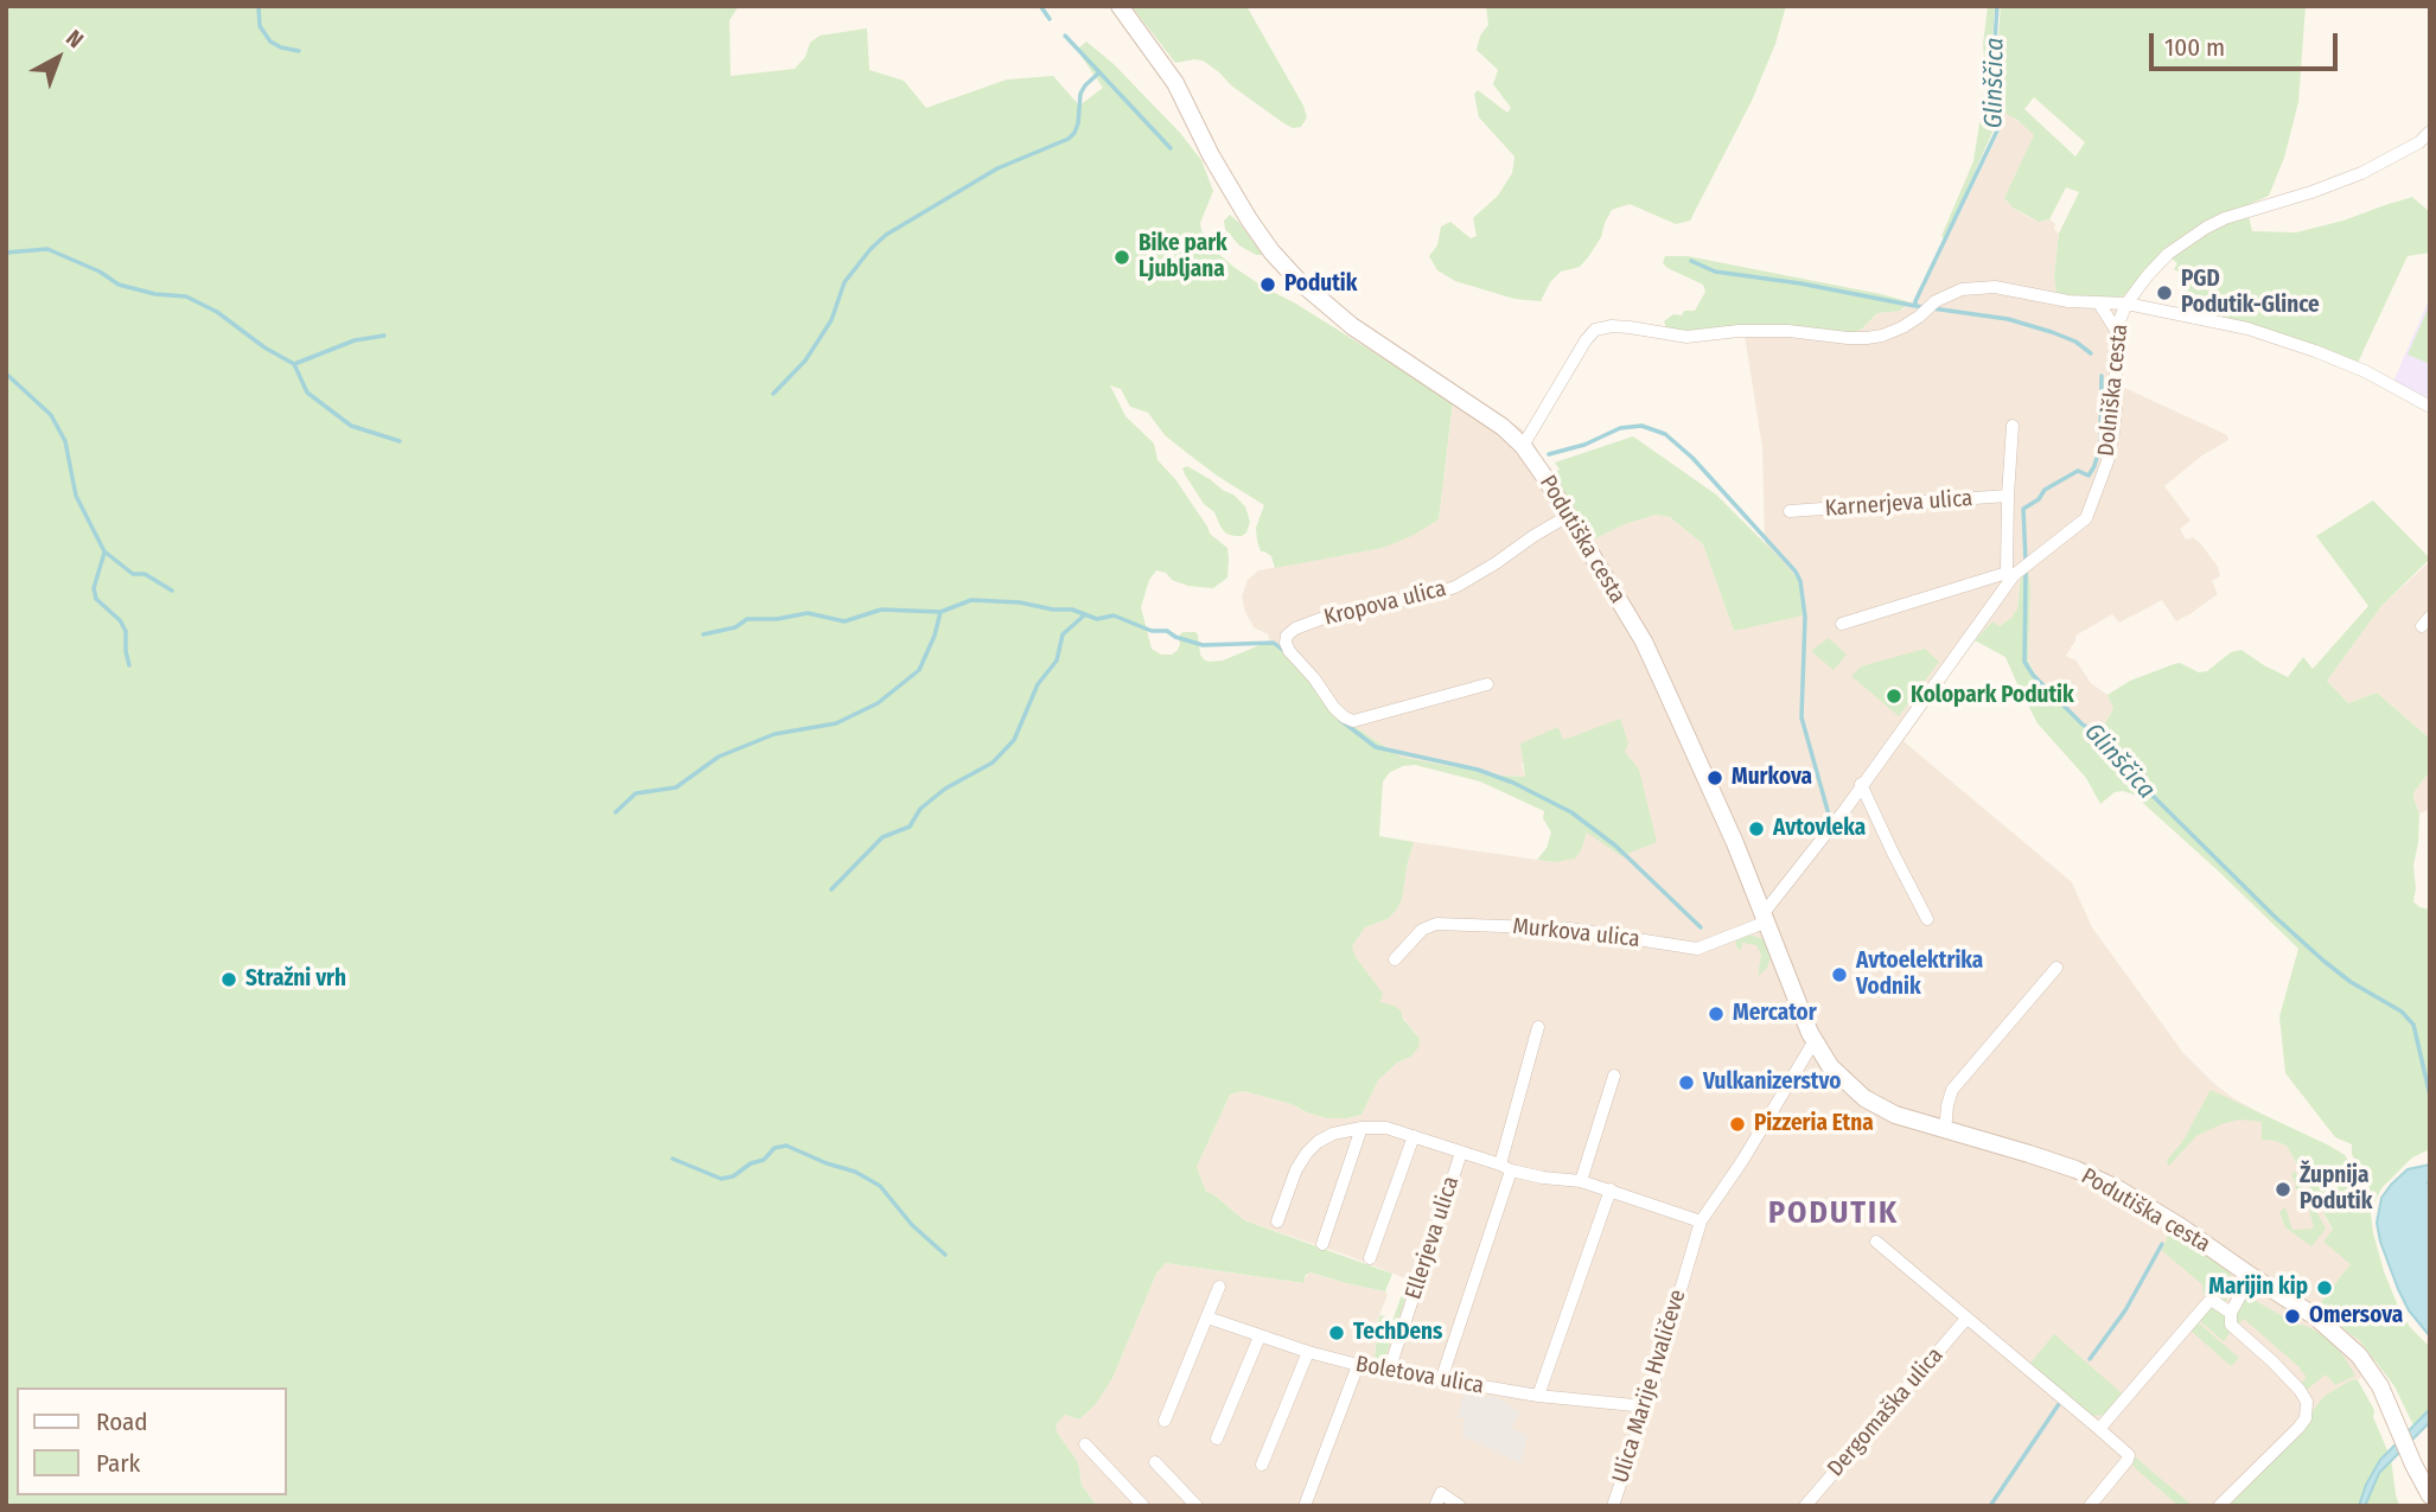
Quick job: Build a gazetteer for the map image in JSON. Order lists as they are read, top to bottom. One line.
{"streets":{"street":["Dolniška cesta","Karnerjeva ulica","Podutiška cesta","Kropova ulica","Murkova ulica","Ellerjeva ulica","Boletova ulica","Ulica Marije Hvaličeve","Dergomaška ulica"]},"crossings":[["Dolniška cesta","Podutiška cesta"],["Dolniška cesta","Murkova ulica"],["Podutiška cesta","Kropova ulica"],["Podutiška cesta","Murkova ulica"],["Podutiška cesta","Ulica Marije Hvaličeve"],["Ellerjeva ulica","Boletova ulica"],["Ellerjeva ulica","Ulica Marije Hvaličeve"],["Boletova ulica","Ulica Marije Hvaličeve"]],"districts":["PODUTIK"],"water":["Glinščica"],"places":["Bike park Ljubljana","Podutik","PGD Podutik-Glince","Kolopark Podutik","Murkova","Avtovleka","Avtoelektrika Vodnik","Stražni vrh","Mercator","Vulkanizerstvo","Pizzeria Etna","Župnija Podutik","Marijin kip","Omersova","TechDens"],"legend":["Road","Park"],"scale_bar":"100 m","north":"top right"}
